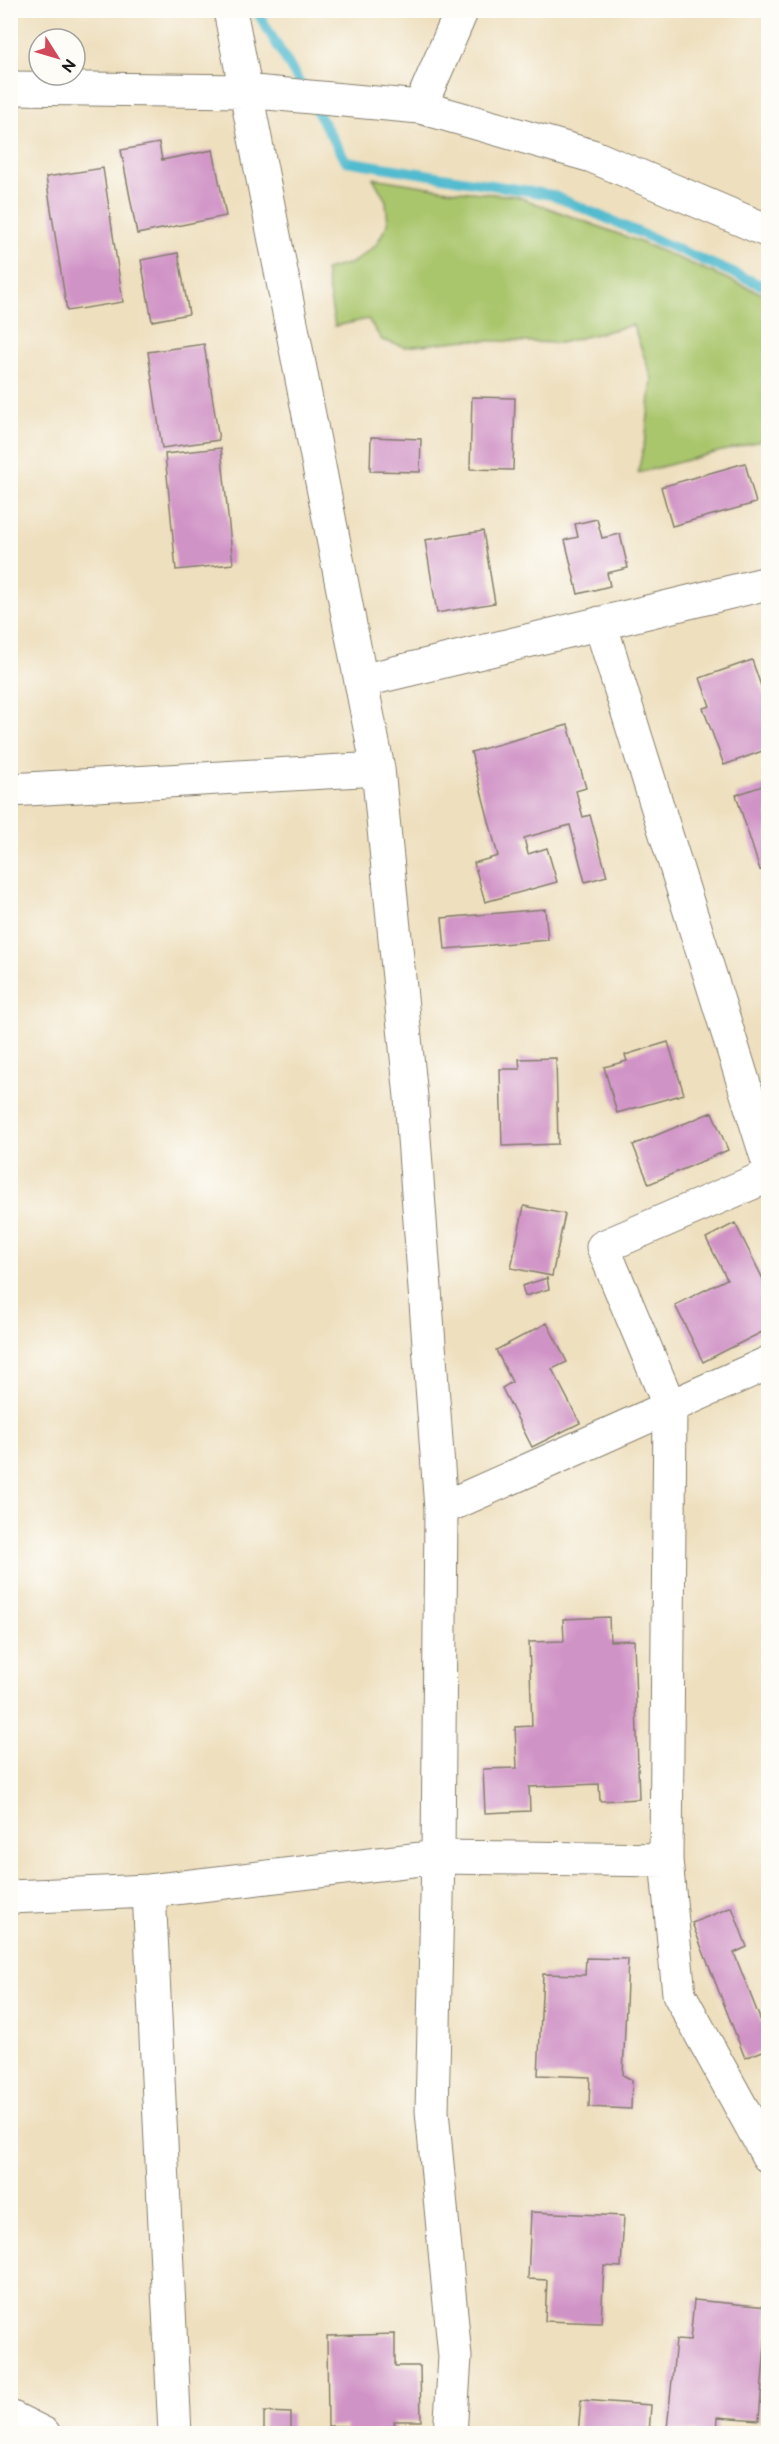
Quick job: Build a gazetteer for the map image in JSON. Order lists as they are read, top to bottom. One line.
{"north":"bottom right"}
